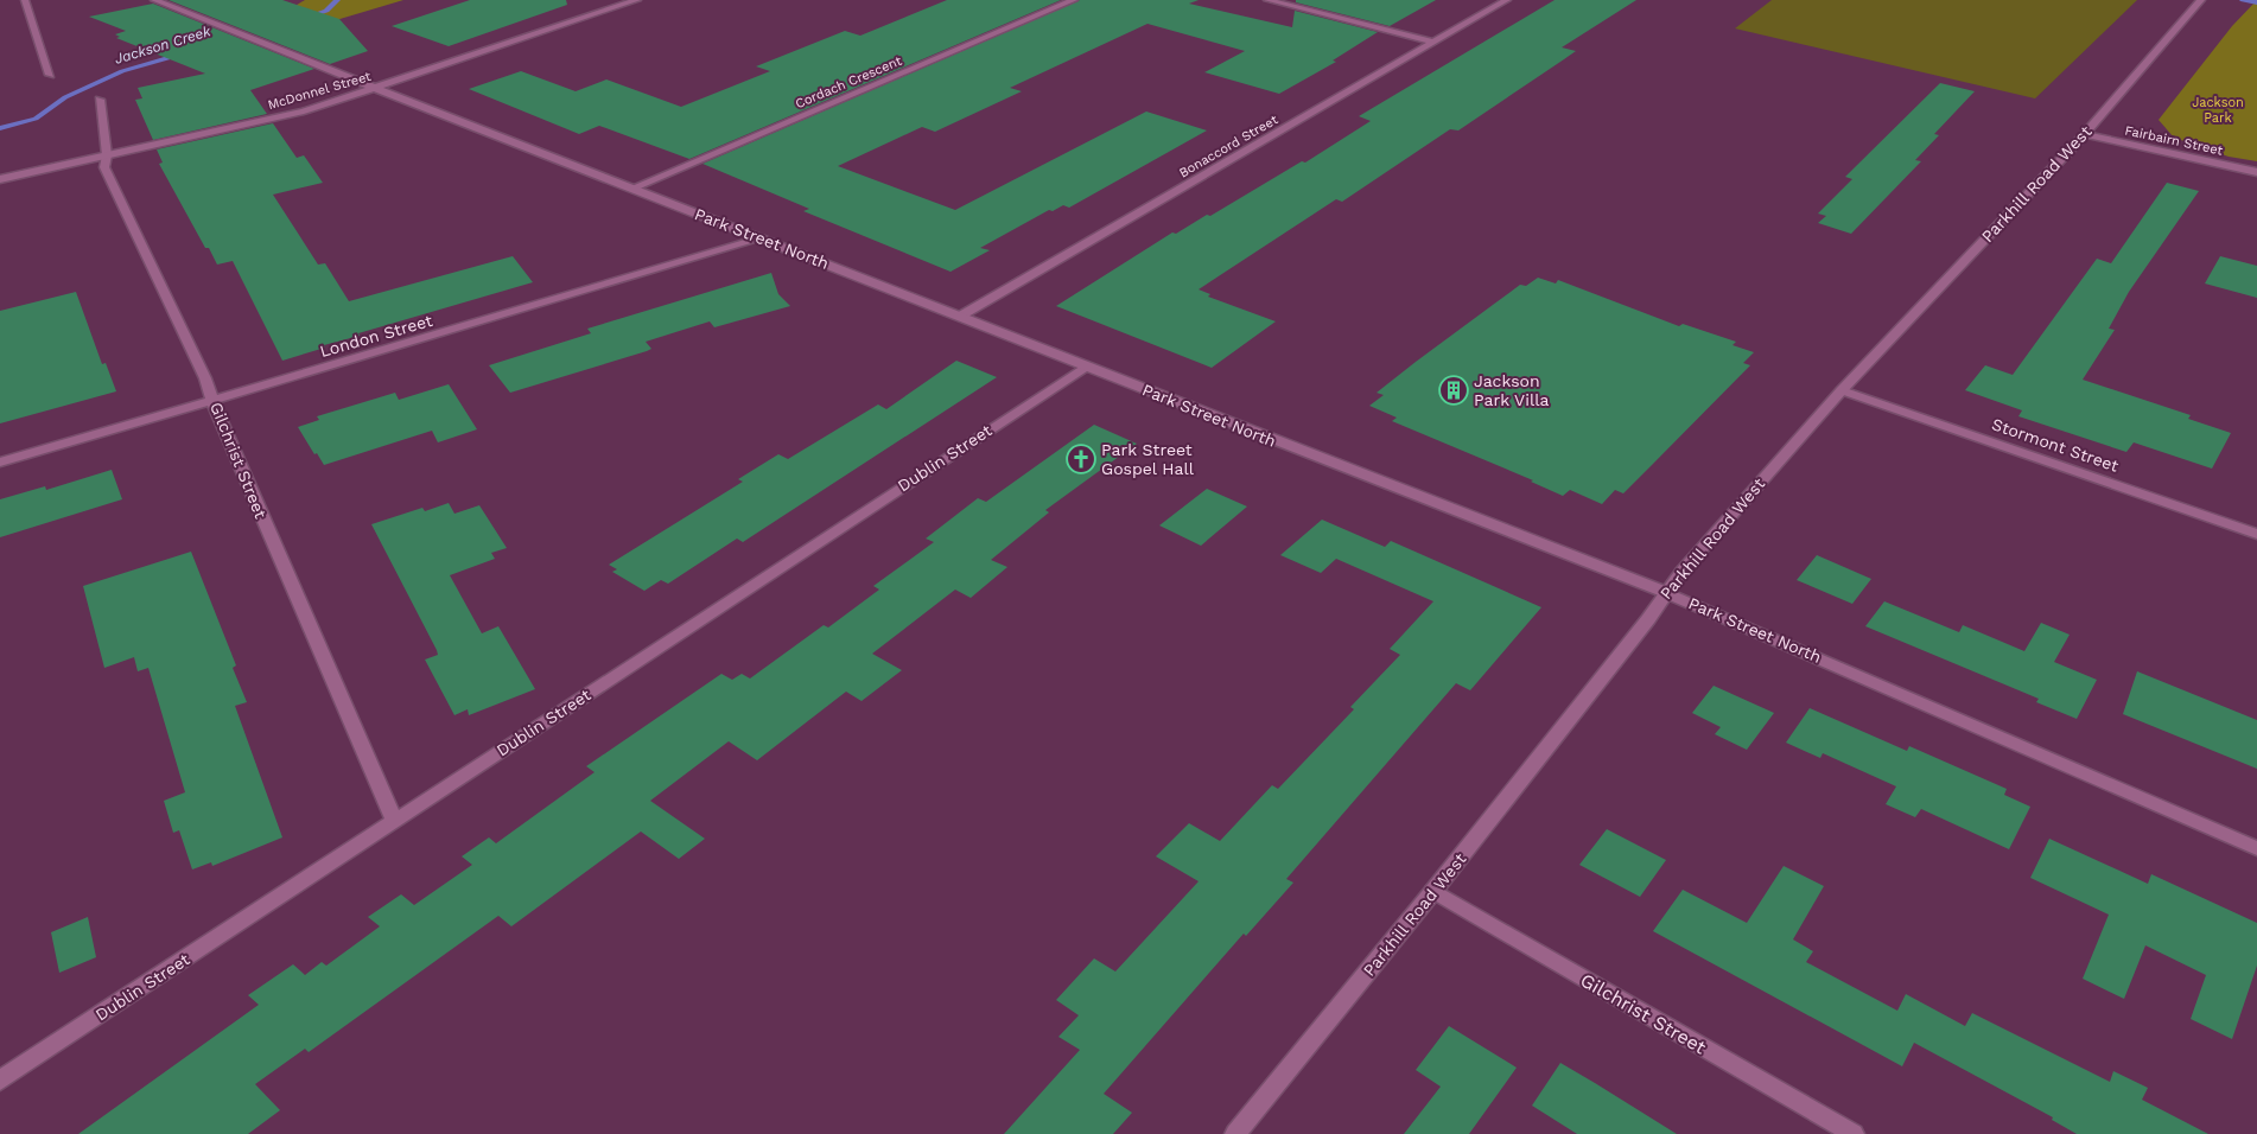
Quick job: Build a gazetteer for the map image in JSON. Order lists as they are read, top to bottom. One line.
{"streets":{"street":["Cordach Crescent","McDonnel Street","Fairbairn Street","Bonaccord Street","Parkhill Road West","Park Street North","London Street","Stormont Street","Dublin Street","Gilchrist Street"]},"crossings":[["Cordach Crescent","Park Street North"],["McDonnel Street","Park Street North"],["McDonnel Street","Gilchrist Street"],["Fairbairn Street","Parkhill Road West"],["Bonaccord Street","Park Street North"],["Parkhill Road West","Park Street North"],["Parkhill Road West","Stormont Street"],["Parkhill Road West","Gilchrist Street"],["Park Street North","London Street"],["Park Street North","Dublin Street"],["London Street","Gilchrist Street"],["Dublin Street","Gilchrist Street"]],"water":["Jackson Creek"],"parks":["Jackson Park"],"places":{"building":["Jackson Park Villa"],"church":["Park Street Gospel Hall"]}}
